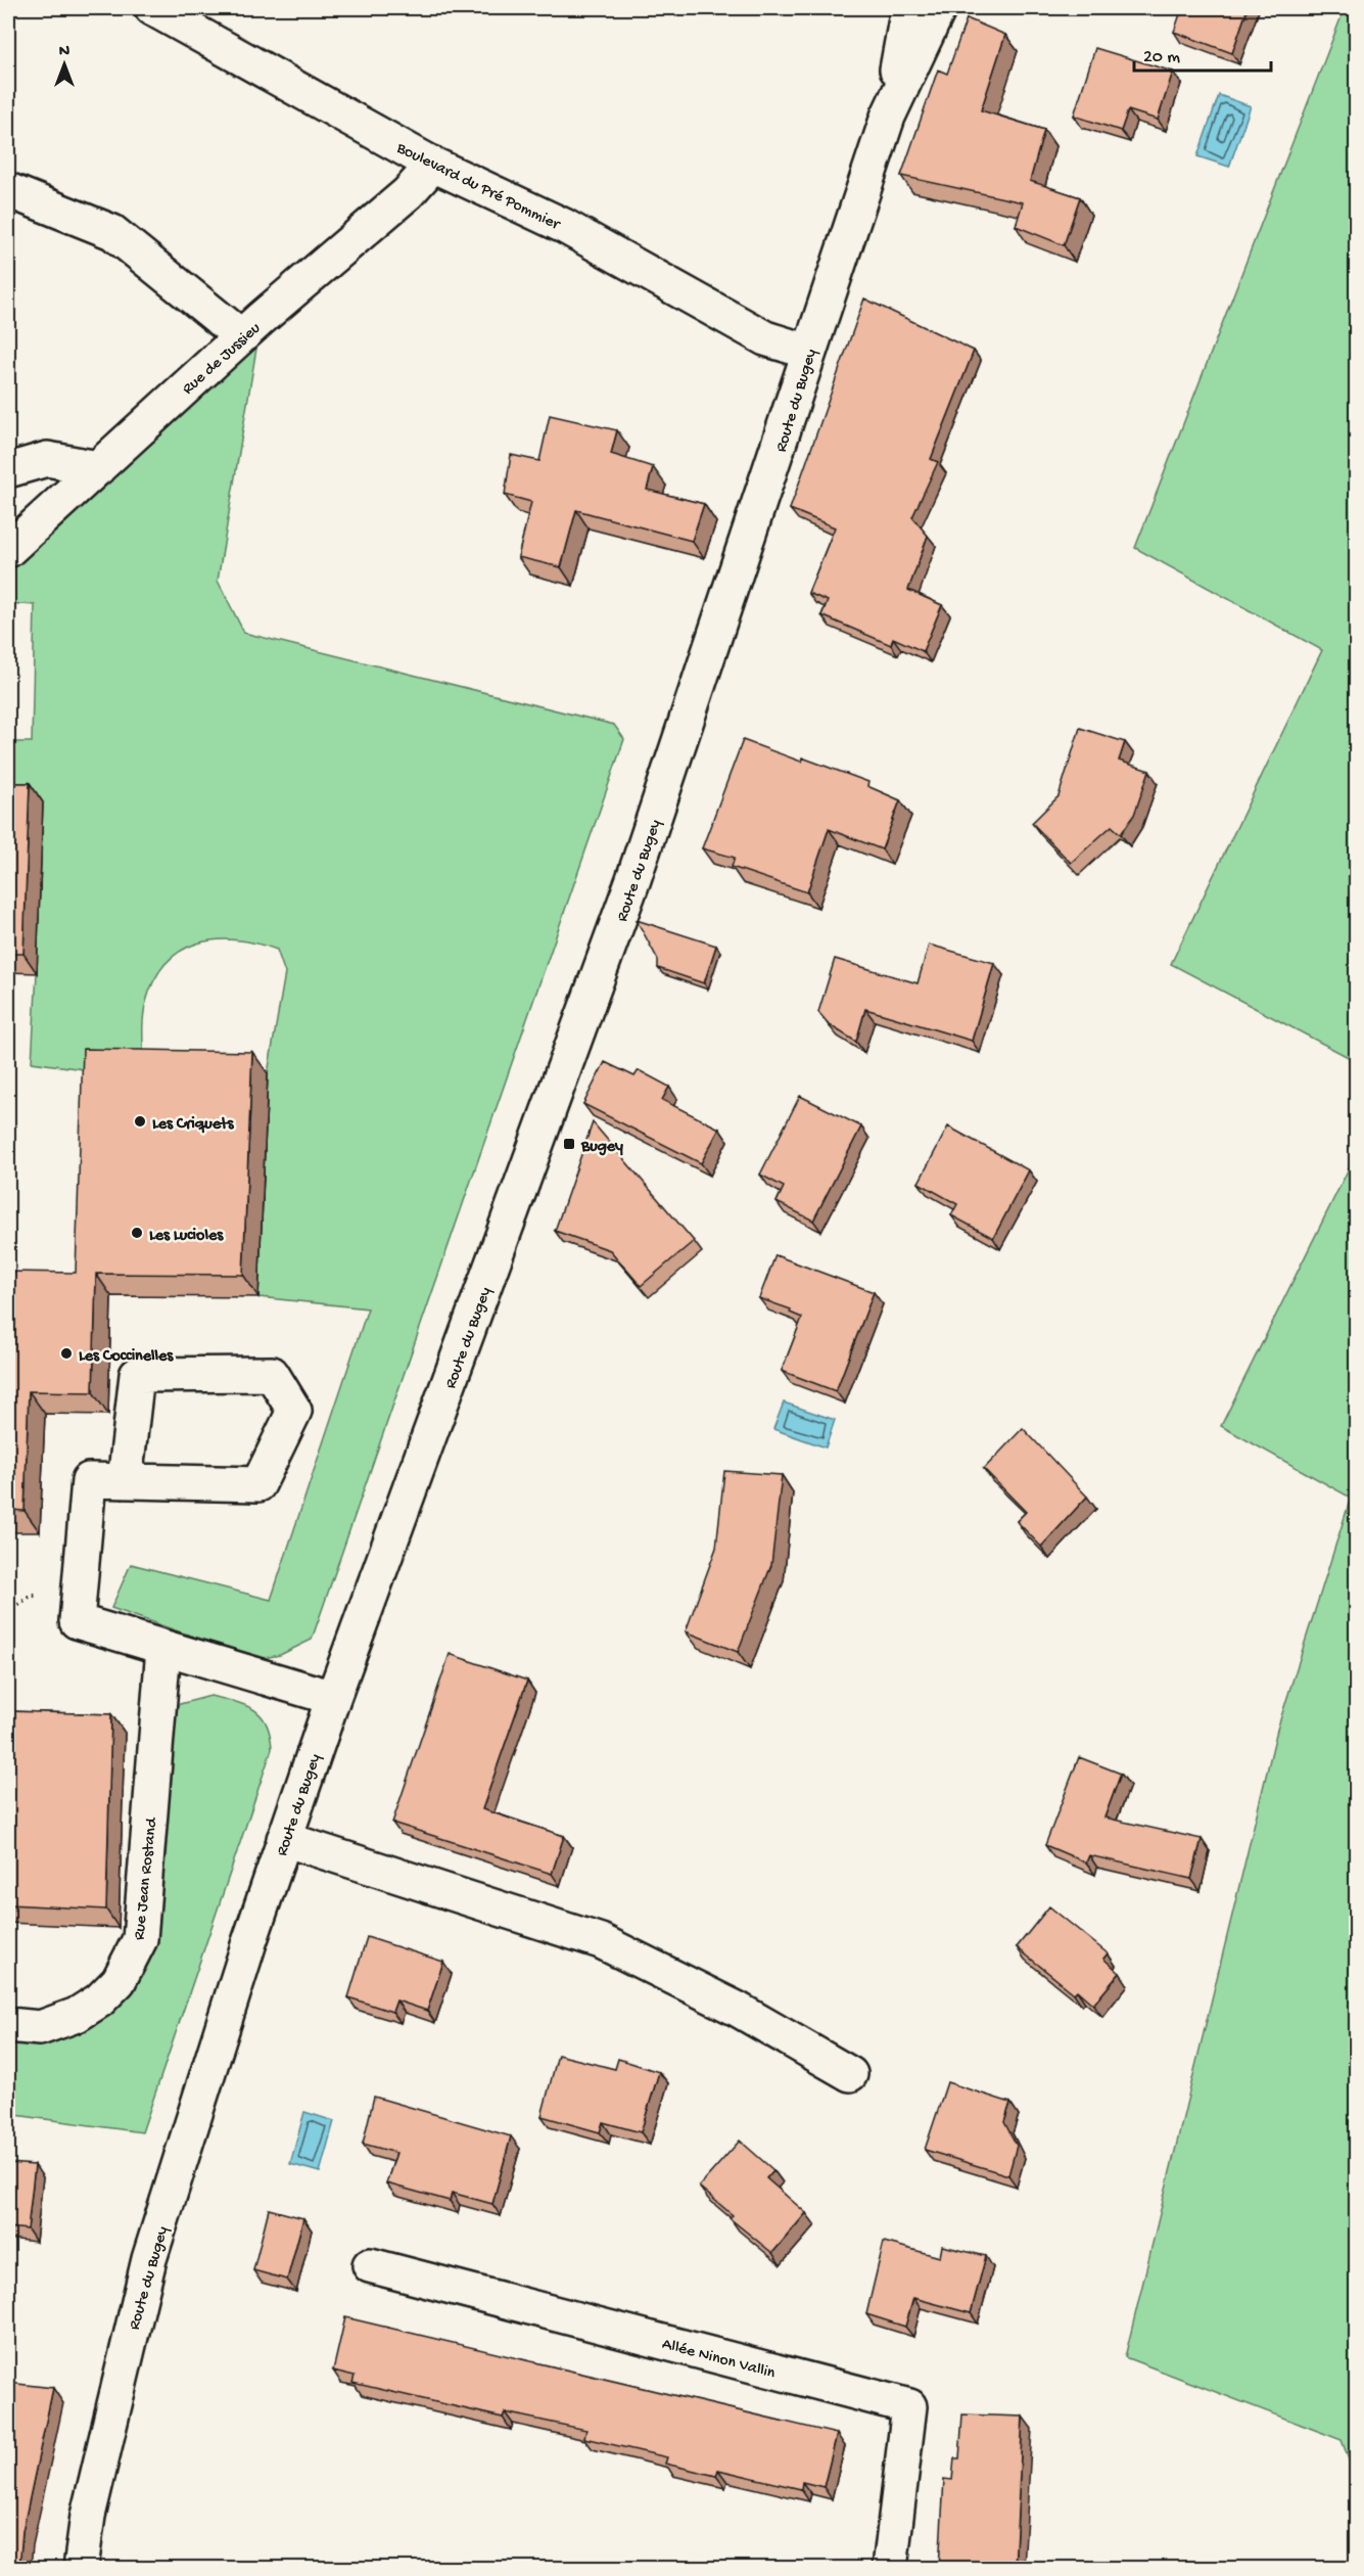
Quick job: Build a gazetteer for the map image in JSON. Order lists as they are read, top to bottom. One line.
{"streets":{"street":["Boulevard du Pré Pommier","Rue de Jussieu","Route du Bugey","Rue Jean Rostand","Allée Ninon Vallin"]},"crossings":[["Boulevard du Pré Pommier","Rue de Jussieu"],["Boulevard du Pré Pommier","Route du Bugey"]],"places":{"other":["Les Criquets","Les Lucioles","Les Coccinelles"],"transit":["Bugey"]},"scale_bar":"20 m","north":"top"}
